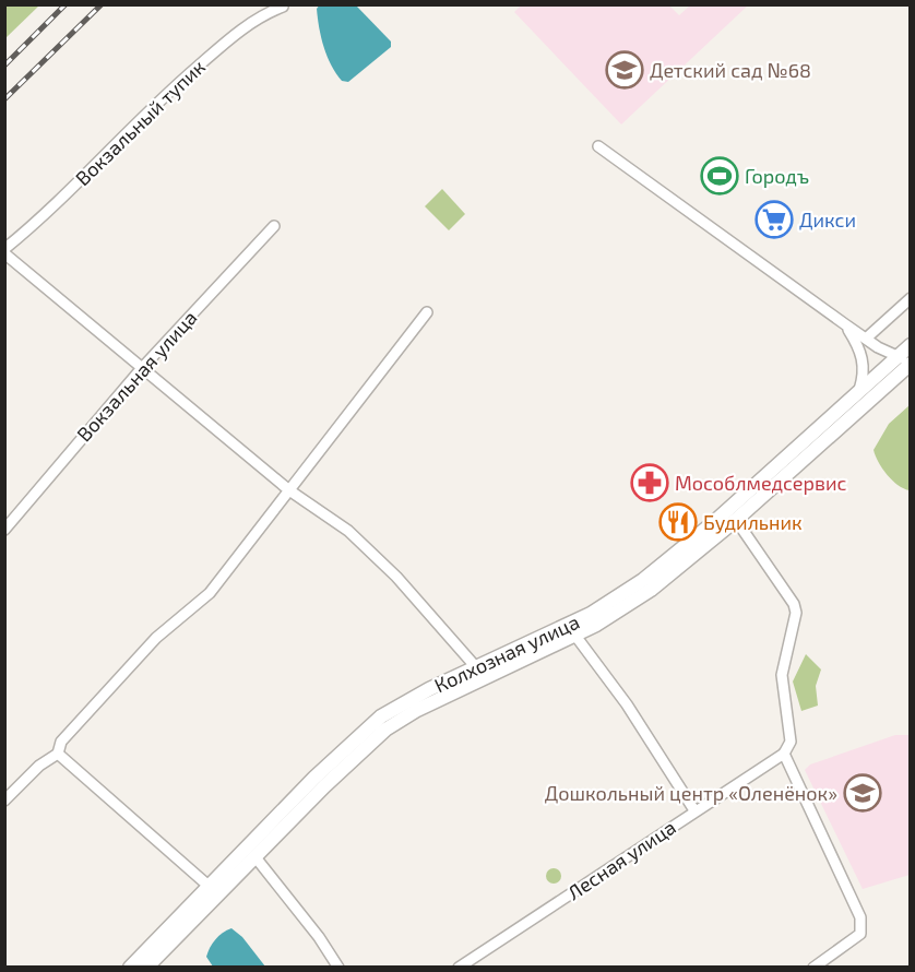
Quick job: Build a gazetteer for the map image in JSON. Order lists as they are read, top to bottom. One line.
{"streets":{"main road":["Колхозная улица"],"street":["Вокзальный тупик","Вокзальная улица","Лесная улица"]},"places":{"school or university":["Детский сад №68","Дошкольный центр «Оленёнок»"],"sports":["Городъ"],"supermarket":["Дикси"],"pharmacy":["Мособлмедсервис"],"restaurant":["Будильник"]}}
